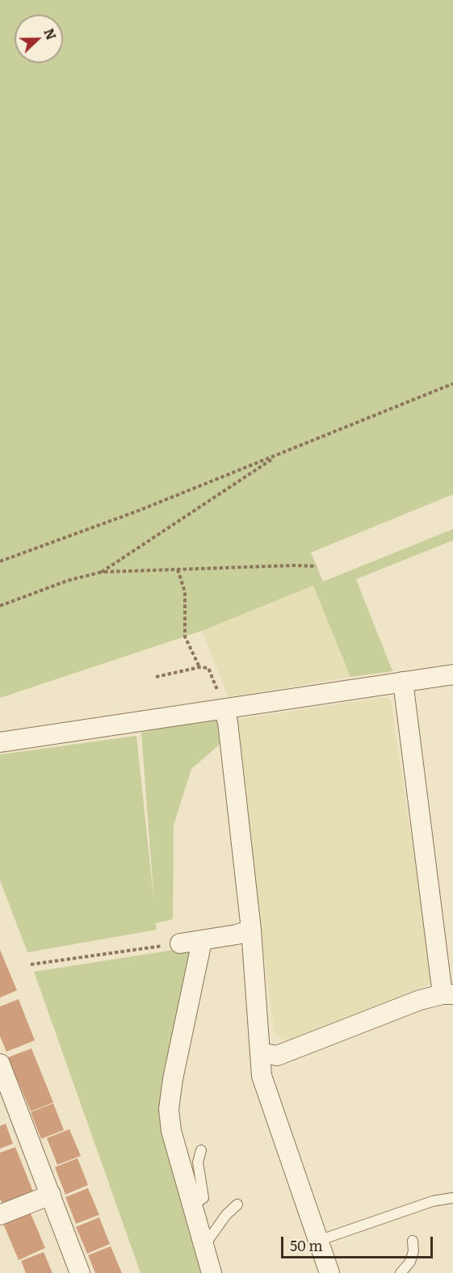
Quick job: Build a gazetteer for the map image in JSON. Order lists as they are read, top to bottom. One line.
{"scale_bar":"50 m","north":"right"}
